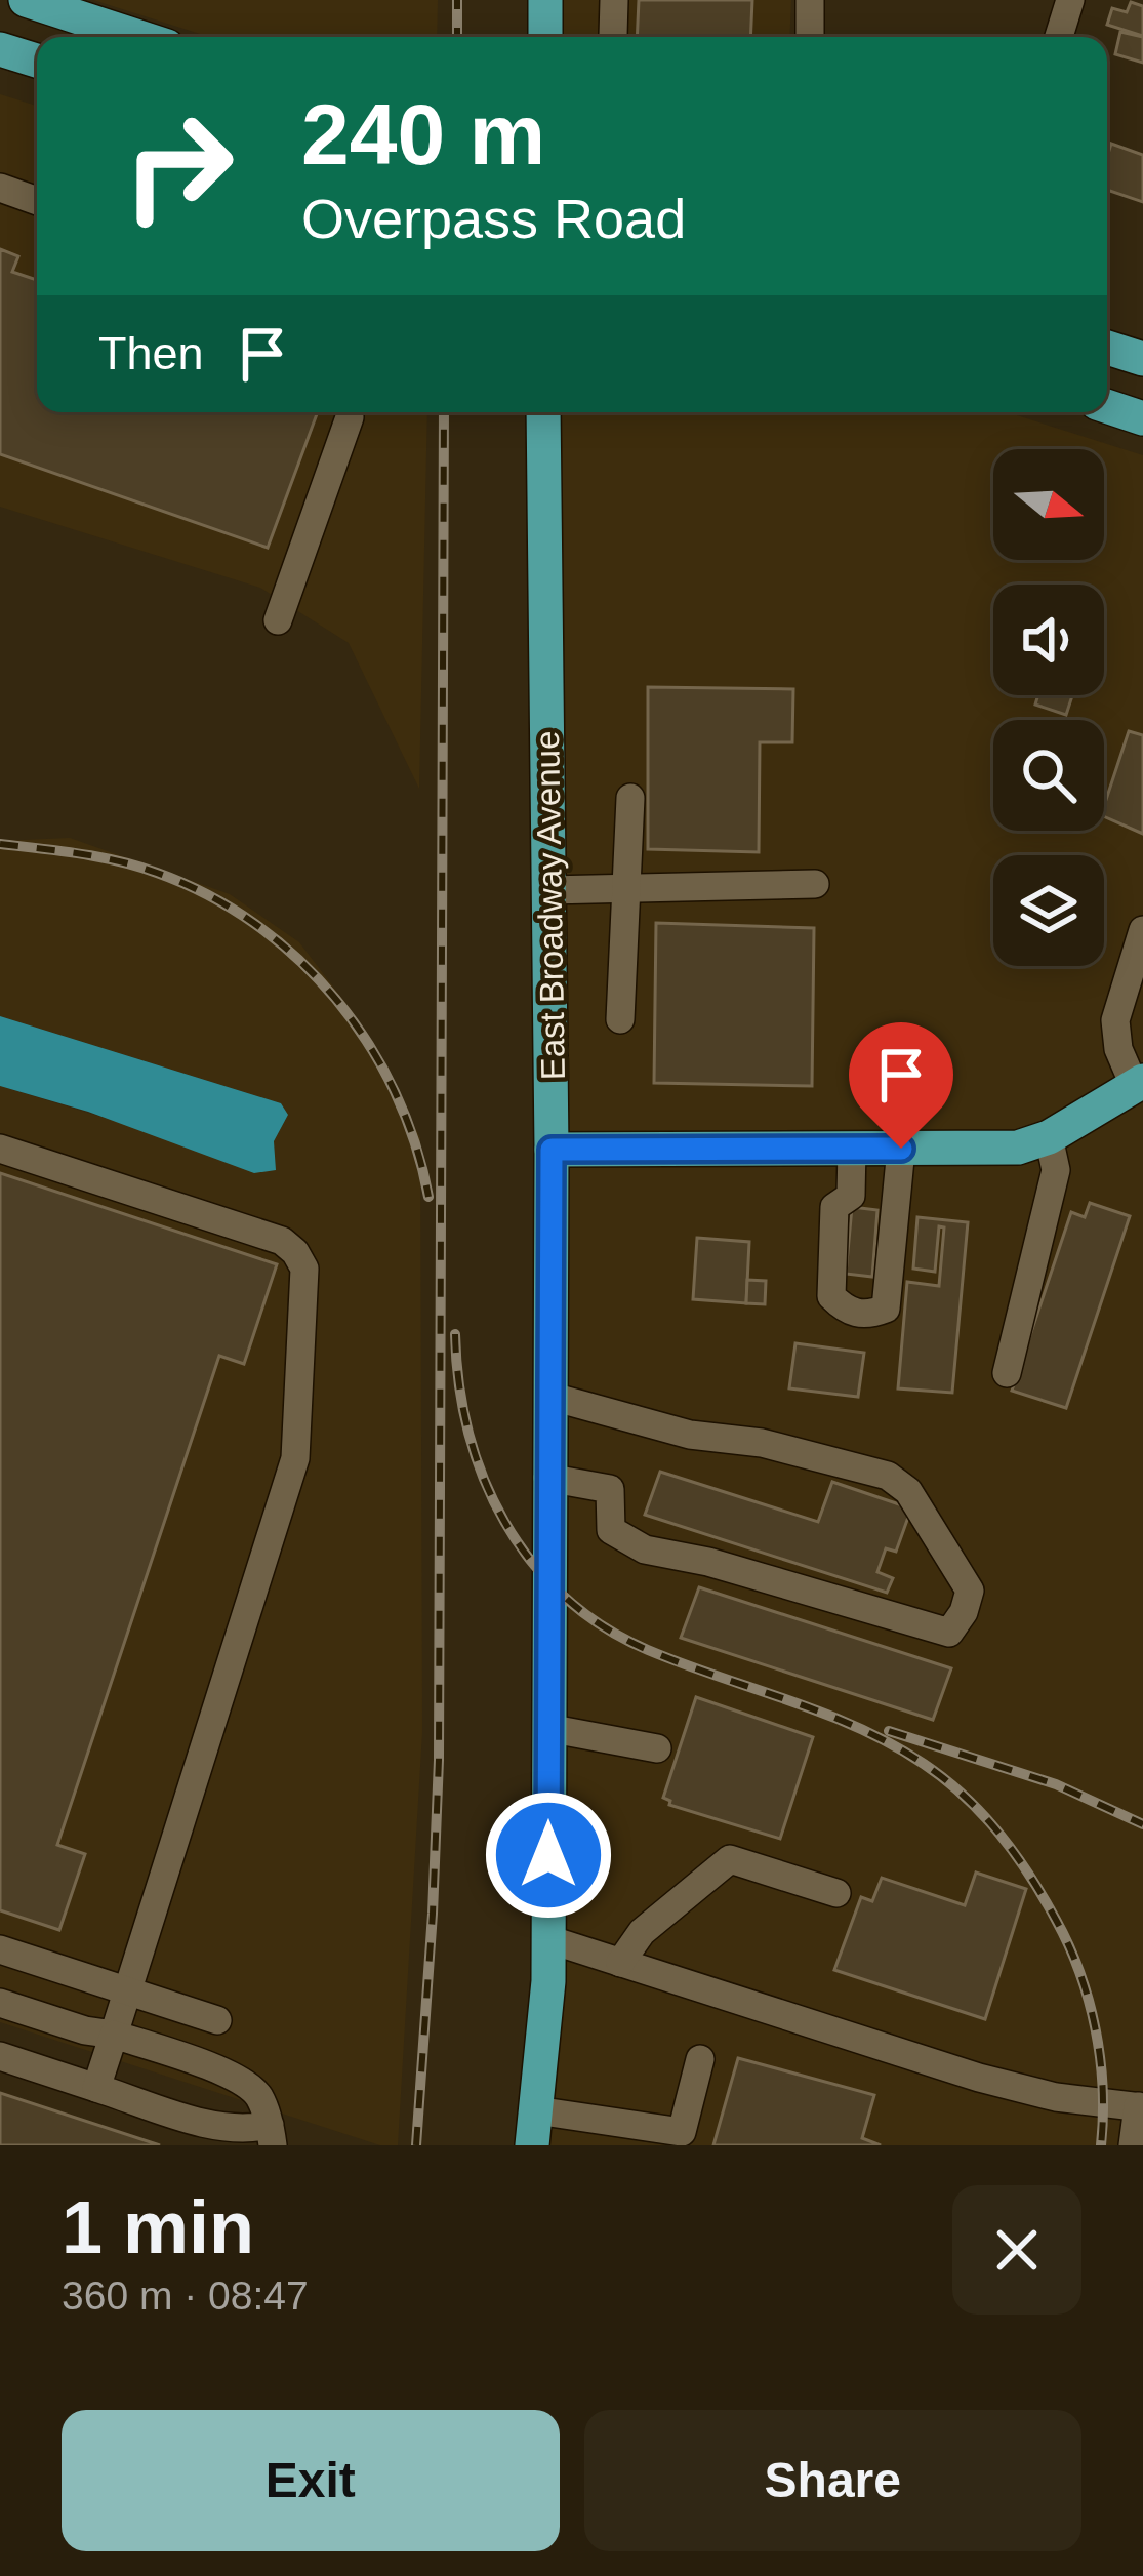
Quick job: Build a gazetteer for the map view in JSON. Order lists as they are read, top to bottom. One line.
{"streets":{"main road":["East Broadway Avenue"]},"north":"right","page":{"turn":["240 m","Overpass Road"],"then":"Then","heading":["1 min","360 m · 08:47"],"buttons":["Exit","Share"]}}
